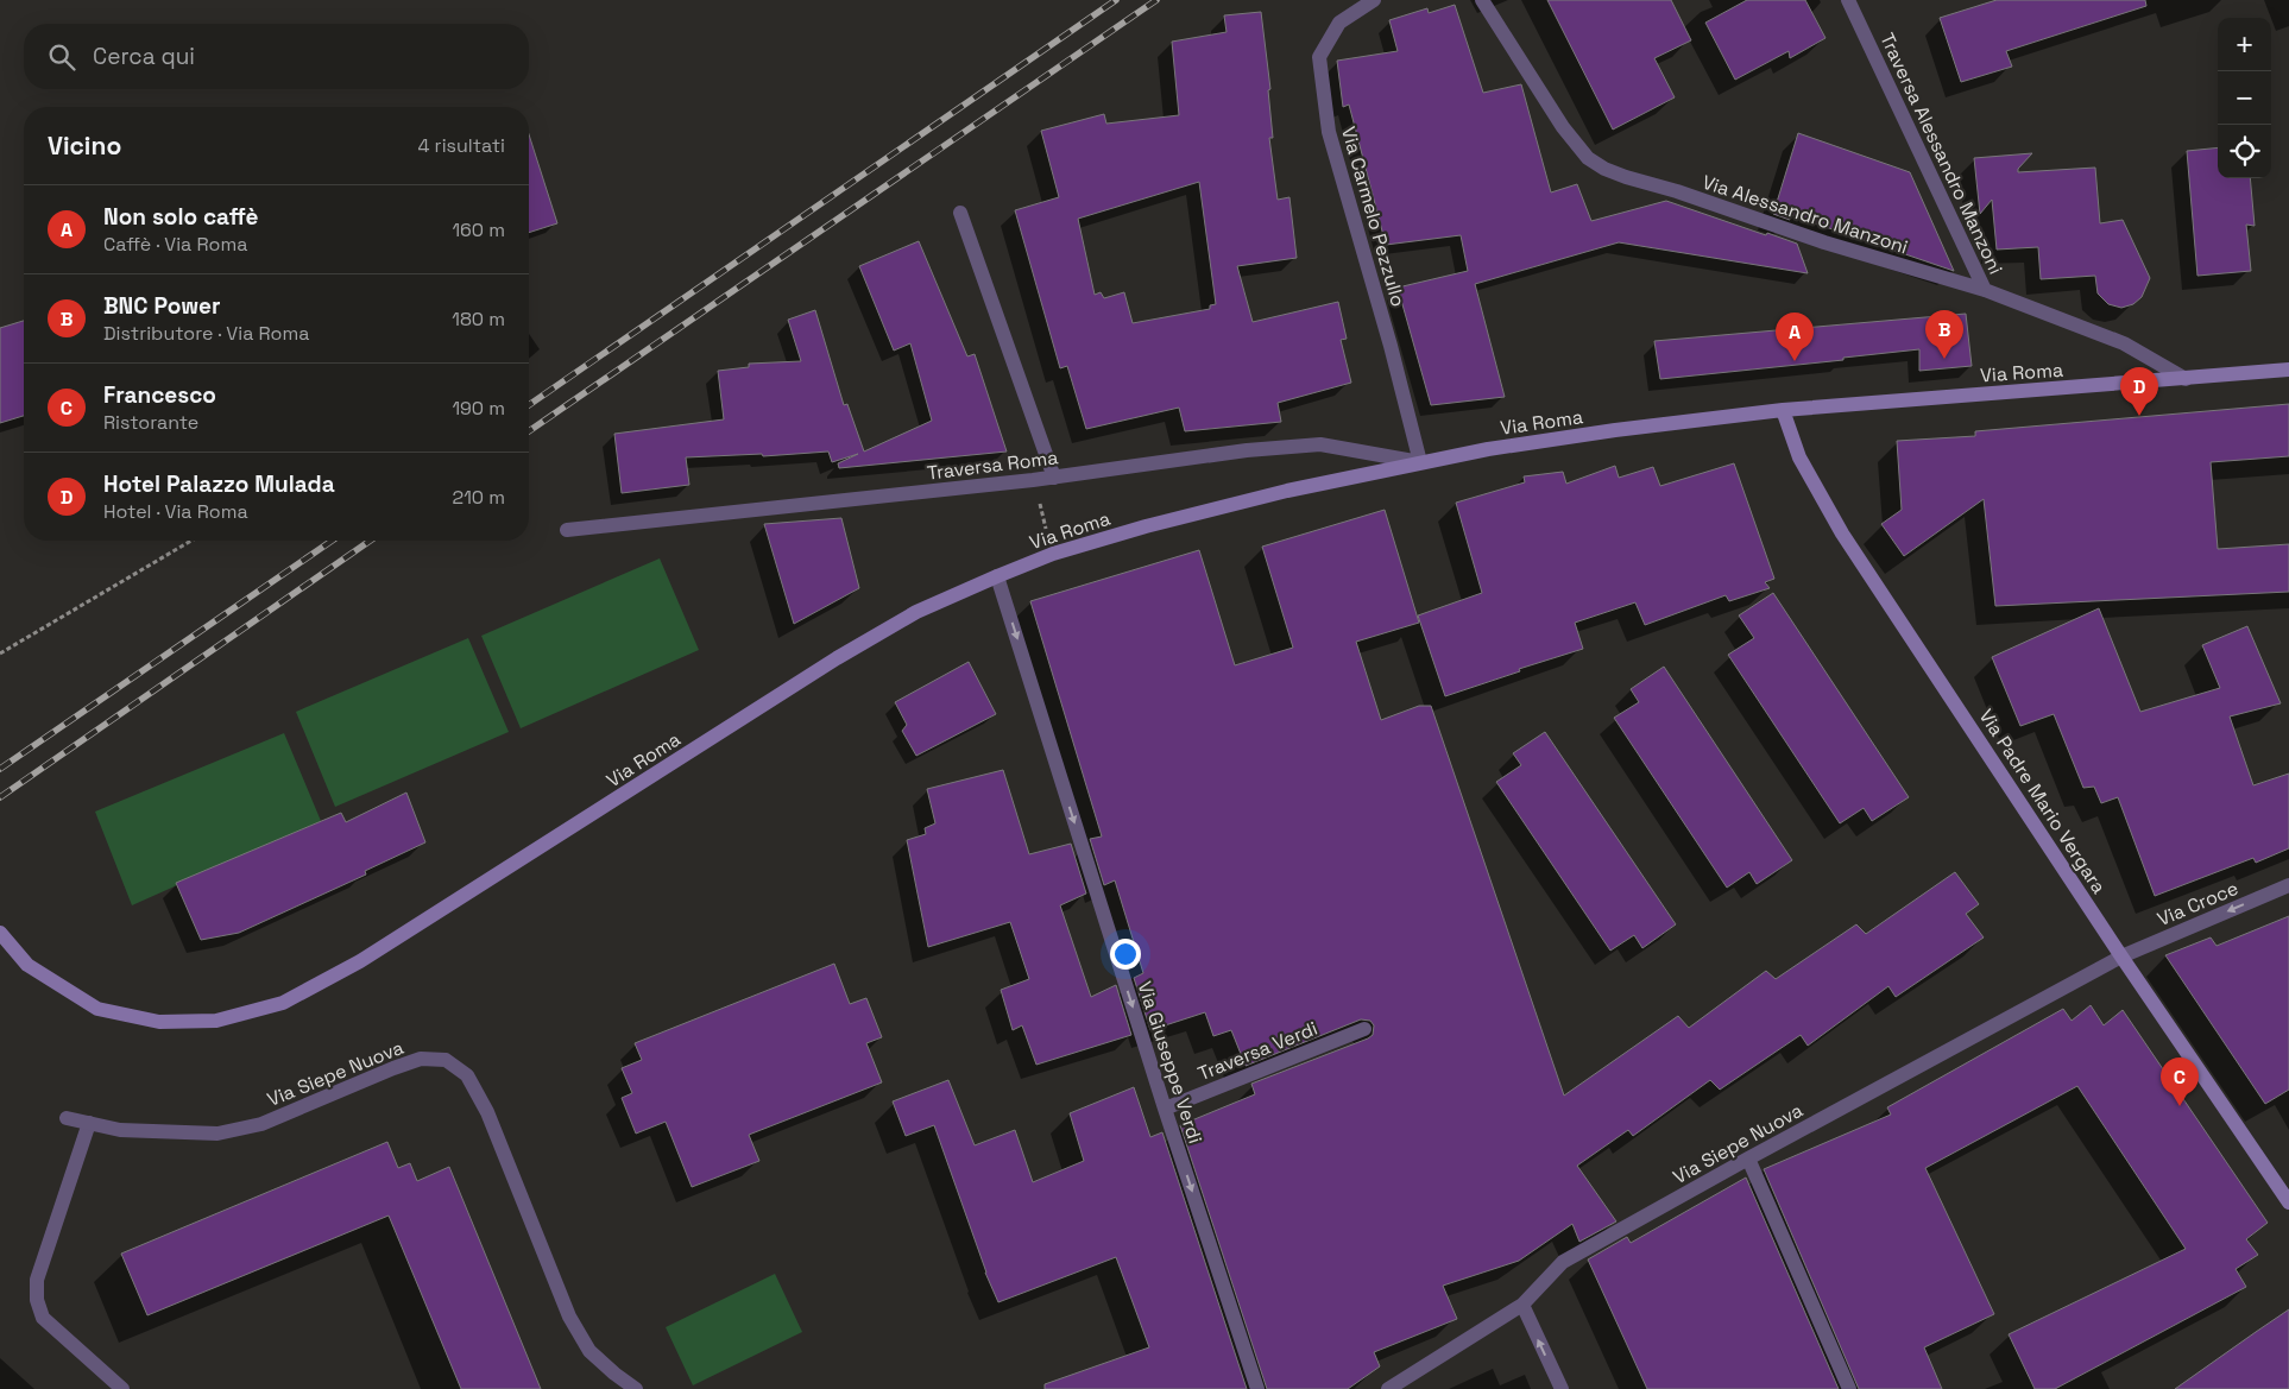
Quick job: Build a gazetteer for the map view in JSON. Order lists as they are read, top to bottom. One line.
{"streets":{"street":["Traversa Alessandro Manzoni","Via Alessandro Manzoni","Via Carmelo Pezzullo","Via Roma","Traversa Roma","Via Padre Mario Vergara","Via Croce","Traversa Verdi","Via Giuseppe Verdi","Via Siepe Nuova"]},"crossings":[["Traversa Alessandro Manzoni","Via Alessandro Manzoni"],["Via Alessandro Manzoni","Via Roma"],["Via Carmelo Pezzullo","Via Roma"],["Via Carmelo Pezzullo","Traversa Roma"],["Via Roma","Traversa Roma"],["Via Roma","Via Padre Mario Vergara"],["Via Roma","Via Giuseppe Verdi"],["Via Padre Mario Vergara","Via Croce"],["Via Padre Mario Vergara","Via Siepe Nuova"],["Via Croce","Via Siepe Nuova"],["Traversa Verdi","Via Giuseppe Verdi"]],"one_way":["Via Croce","Via Giuseppe Verdi"],"page":{"map_buttons":["+","−"],"search":"Cerca qui","heading":["Vicino","4 risultati"],"list":[{"mark":"A","name":"Non solo caffè","note":"Caffè · Via Roma","value":"160 m"},{"mark":"B","name":"BNC Power","note":"Distributore · Via Roma","value":"180 m"},{"mark":"C","name":"Francesco","note":"Ristorante","value":"190 m"},{"mark":"D","name":"Hotel Palazzo Mulada","note":"Hotel · Via Roma","value":"210 m"}],"pins":["B","A","D","C"]}}
